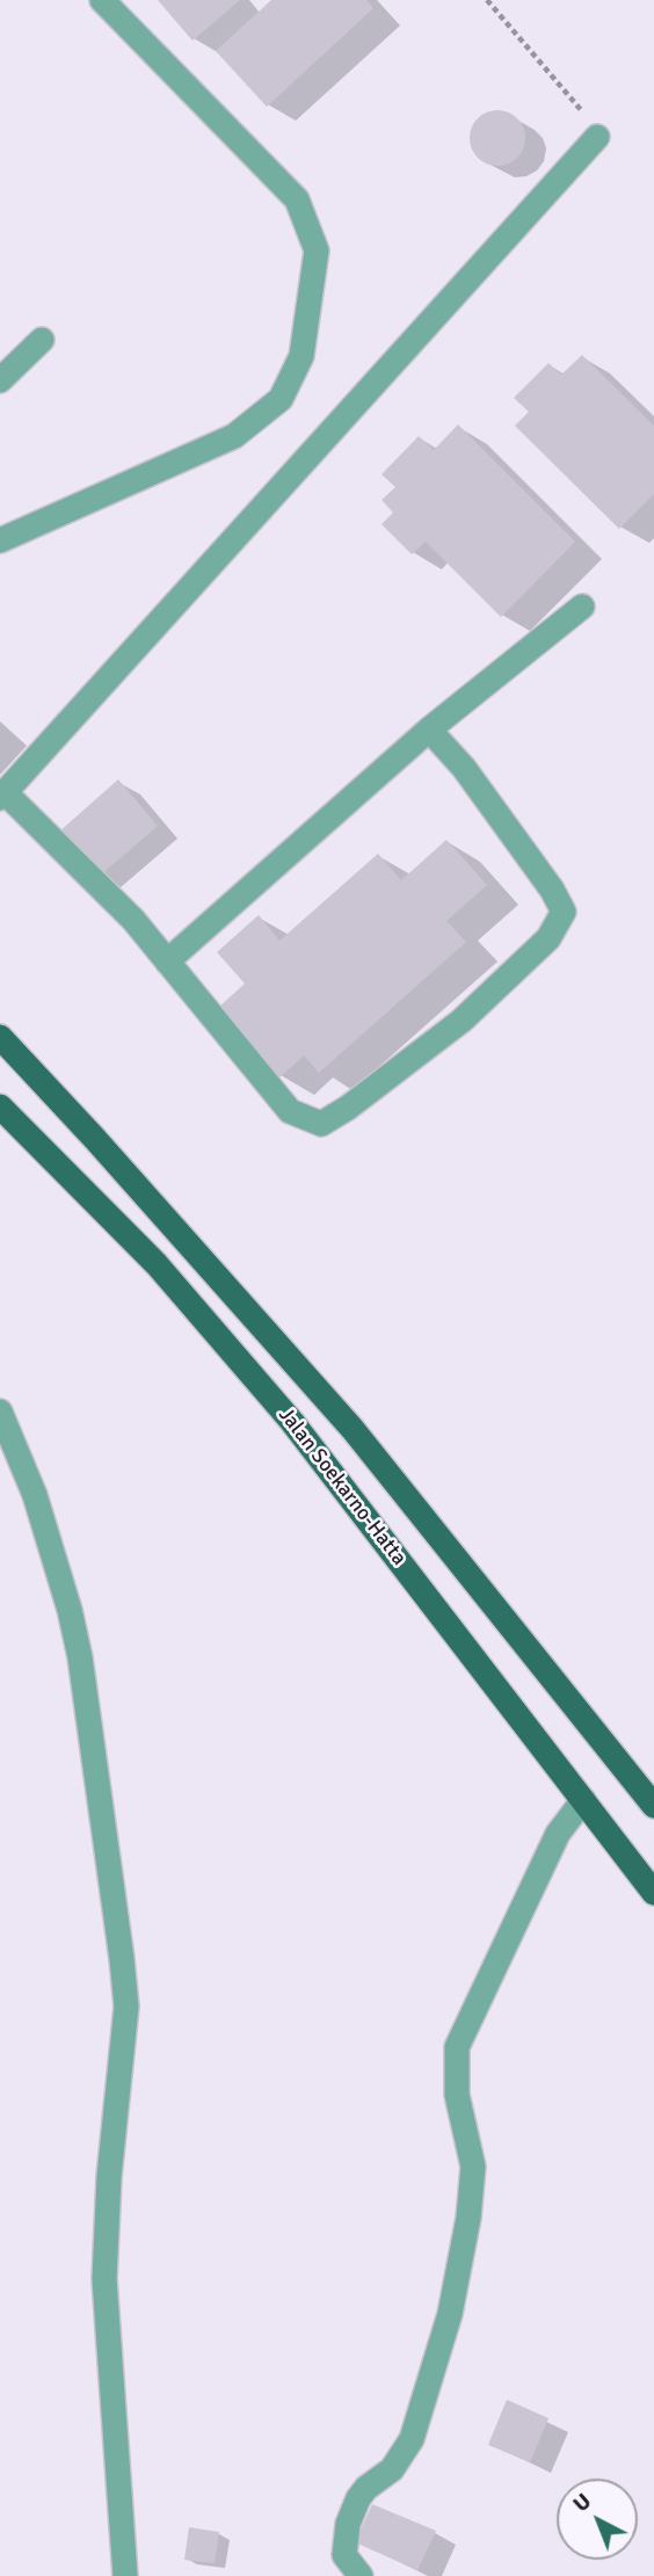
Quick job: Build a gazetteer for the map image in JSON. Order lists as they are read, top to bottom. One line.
{"streets":{"main road":["Jalan Soekarno-Hatta"]},"north":"top left"}
